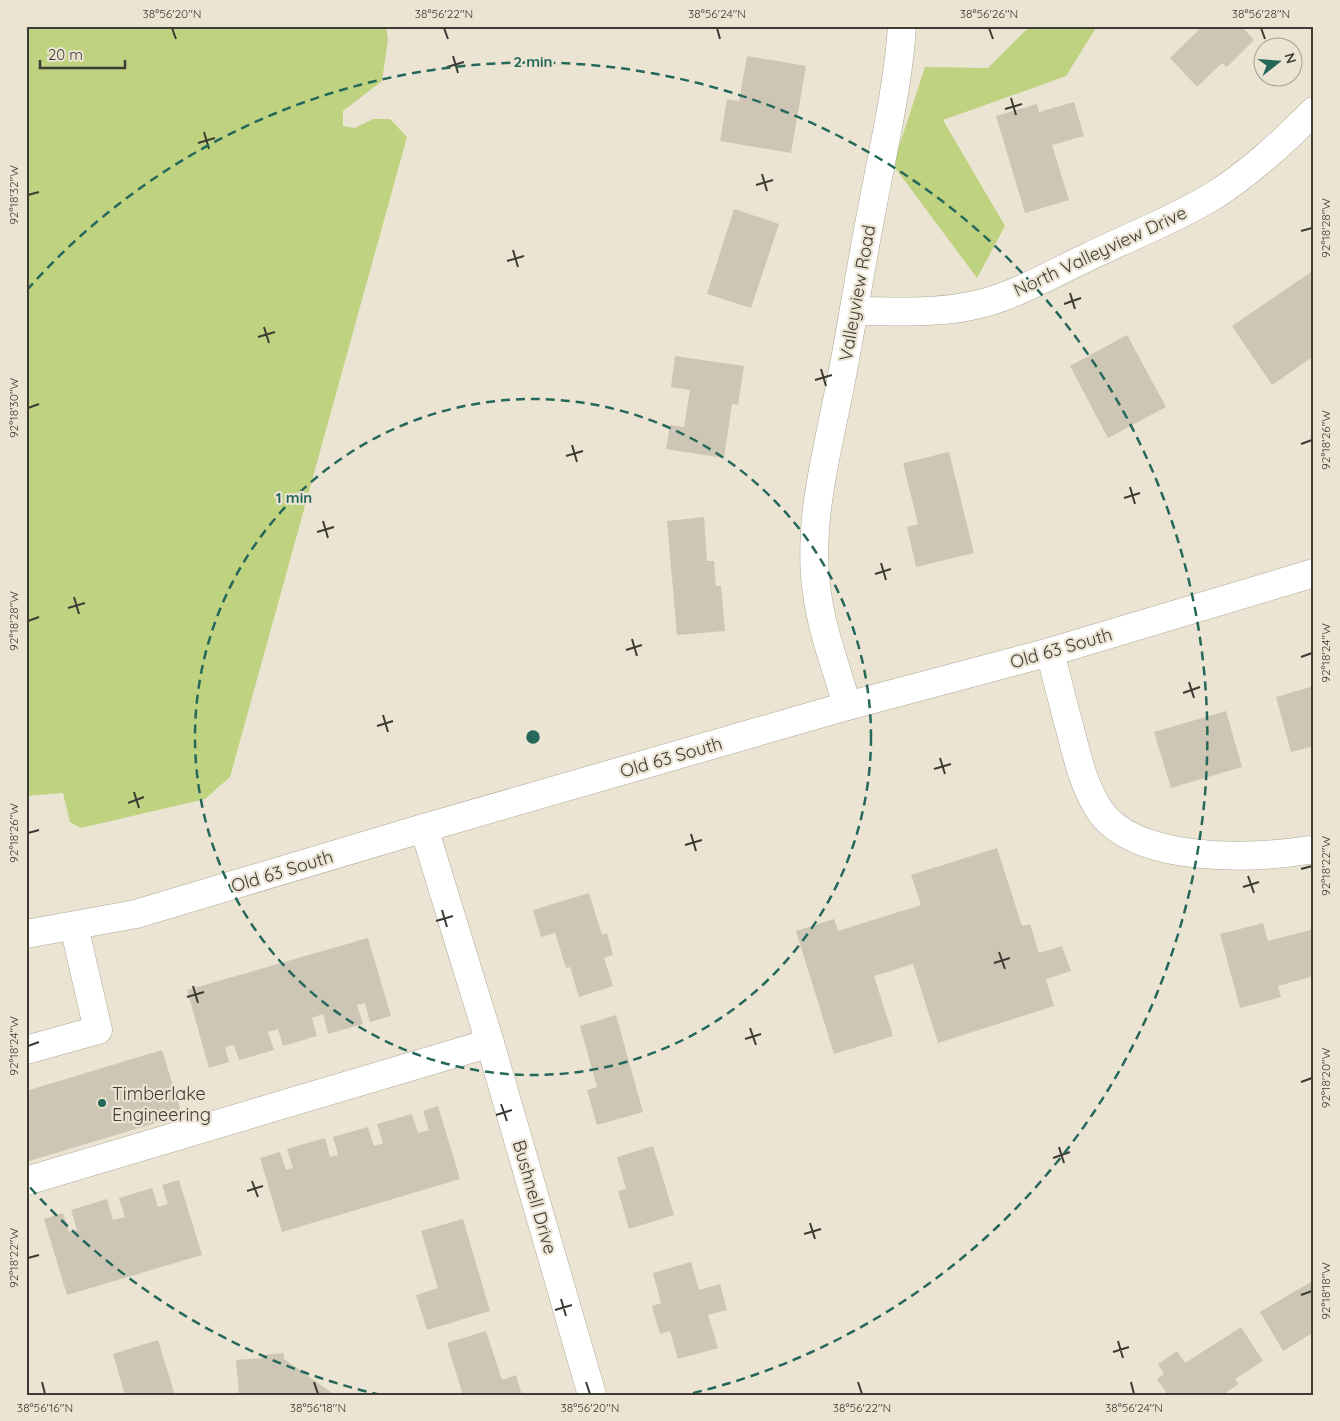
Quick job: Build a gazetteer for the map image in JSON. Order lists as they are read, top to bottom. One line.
{"streets":{"street":["North Valleyview Drive","Valleyview Road","Old 63 South","Bushnell Drive"]},"crossings":[["North Valleyview Drive","Valleyview Road"],["Valleyview Road","Old 63 South"],["Old 63 South","Bushnell Drive"]],"places":["Timberlake Engineering"],"scale_bar":"20 m","north":"right","coordinates":["38°56'20\"N","38°56'22\"N","38°56'24\"N","38°56'26\"N","38°56'28\"N","92°18'32\"W","92°18'28\"W","92°18'30\"W","92°18'26\"W","92°18'24\"W","92°18'22\"W","92°18'20\"W","92°18'18\"W","38°56'16\"N","38°56'18\"N"],"rings":["2 min","1 min"]}
